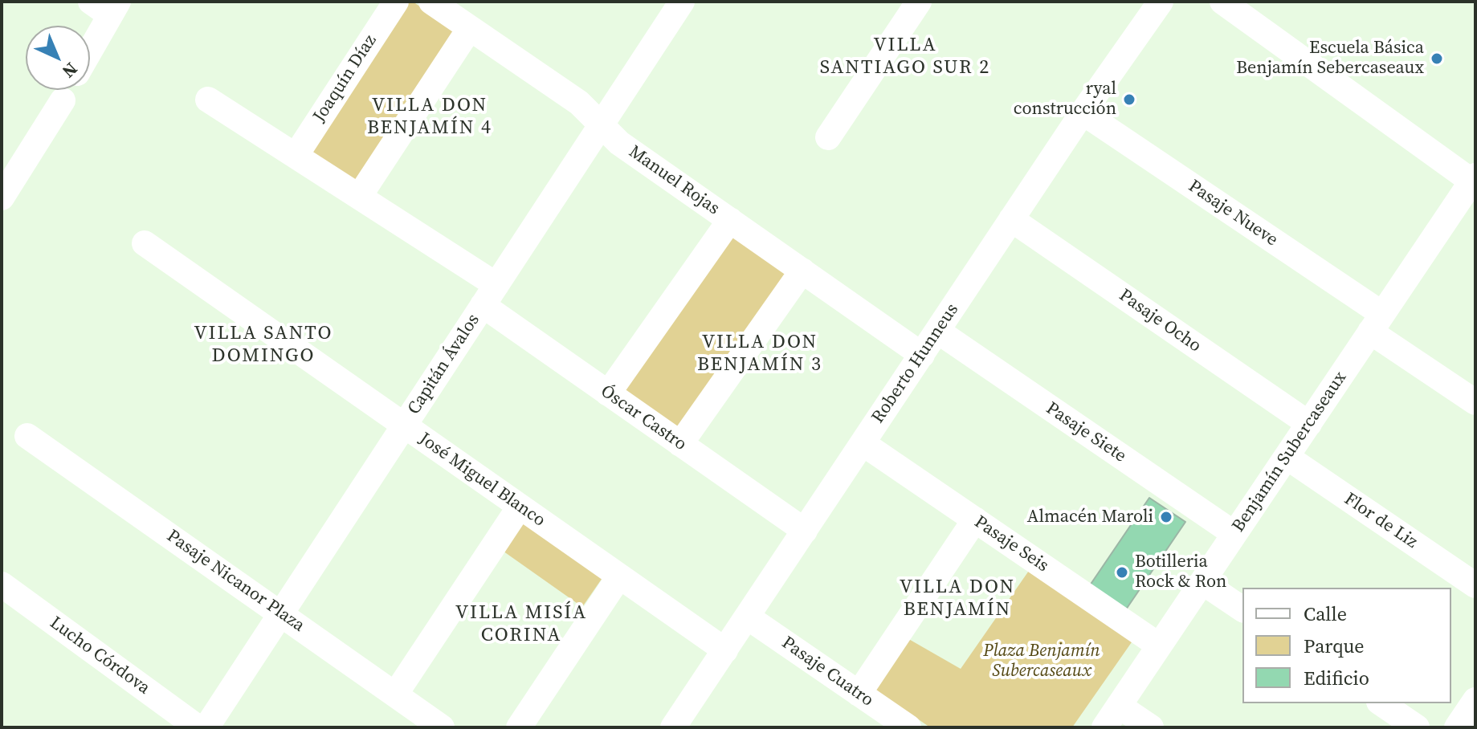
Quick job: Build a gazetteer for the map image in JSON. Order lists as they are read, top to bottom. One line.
{"streets":{"street":["Joaquín Díaz","Manuel Rojas","Pasaje Nueve","Pasaje Ocho","Roberto Hunneus","Capitán Ávalos","Óscar Castro","Pasaje Siete","Benjamín Subercaseaux","José Miguel Blanco","Flor de Liz","Pasaje Seis","Pasaje Nicanor Plaza","Lucho Córdova","Pasaje Cuatro"]},"crossings":[["Joaquín Díaz","Óscar Castro"],["Manuel Rojas","Roberto Hunneus"],["Manuel Rojas","Capitán Ávalos"],["Pasaje Nueve","Roberto Hunneus"],["Pasaje Nueve","Benjamín Subercaseaux"],["Pasaje Ocho","Roberto Hunneus"],["Pasaje Ocho","Benjamín Subercaseaux"],["Roberto Hunneus","Óscar Castro"],["Roberto Hunneus","Pasaje Siete"],["Roberto Hunneus","José Miguel Blanco"],["Roberto Hunneus","Pasaje Seis"],["Roberto Hunneus","Pasaje Cuatro"],["Capitán Ávalos","Óscar Castro"],["Capitán Ávalos","José Miguel Blanco"],["Capitán Ávalos","Pasaje Nicanor Plaza"],["Pasaje Siete","Benjamín Subercaseaux"],["Benjamín Subercaseaux","Flor de Liz"],["Benjamín Subercaseaux","Pasaje Seis"]],"districts":["VILLA SANTIAGO SUR 2","VILLA DON BENJAMÍN 4","VILLA SANTO DOMINGO","VILLA DON BENJAMÍN 3","VILLA DON BENJAMÍN","VILLA MISÍA CORINA"],"parks":["Plaza Benjamín Subercaseaux"],"places":["Escuela Básica Benjamín Sebercaseaux","ryal construcción","Almacén Maroli","Botilleria Rock & Ron"],"legend":["Calle","Parque","Edificio"],"north":"bottom right"}
